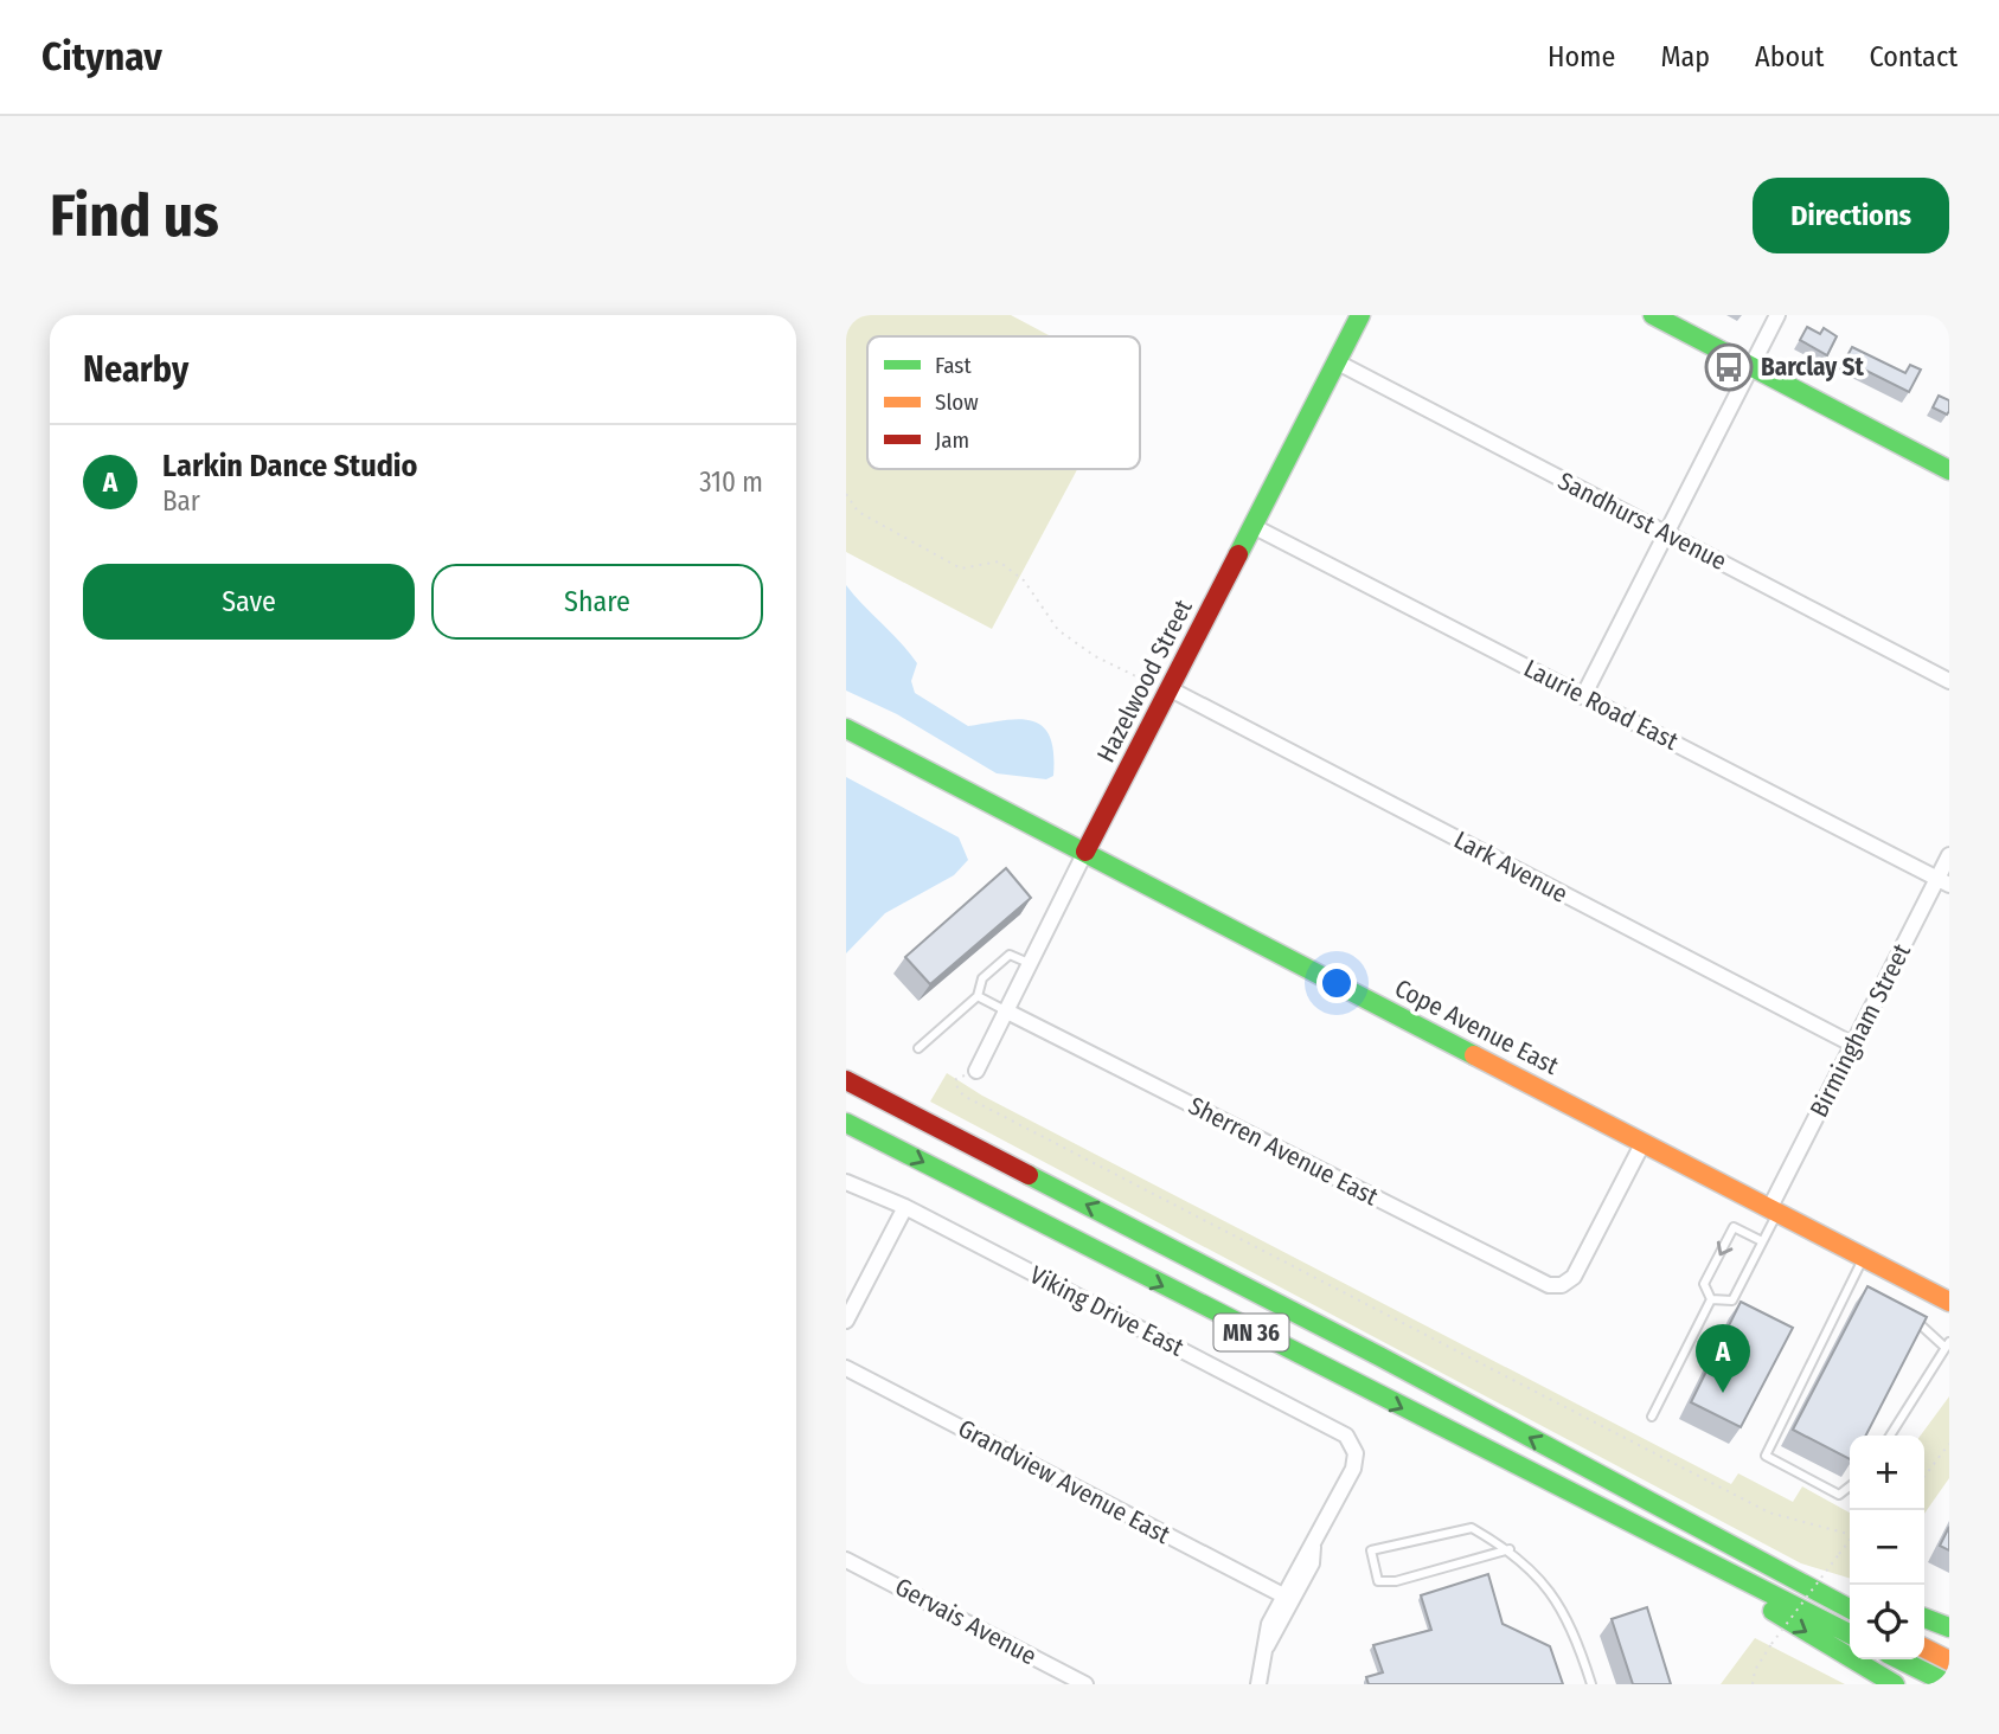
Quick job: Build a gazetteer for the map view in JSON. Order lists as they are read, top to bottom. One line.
{"streets":{"main road":["Hazelwood Street","Cope Avenue East","MN 36"],"street":["Sandhurst Avenue","Laurie Road East","Lark Avenue","Birmingham Street","Sherren Avenue East","Viking Drive East","Grandview Avenue East","Gervais Avenue"]},"crossings":[["Sandhurst Avenue","Hazelwood Street"],["Hazelwood Street","Laurie Road East"],["Hazelwood Street","Lark Avenue"],["Hazelwood Street","Cope Avenue East"],["Hazelwood Street","Sherren Avenue East"],["Laurie Road East","Birmingham Street"],["Lark Avenue","Birmingham Street"],["Cope Avenue East","Birmingham Street"],["Cope Avenue East","Sherren Avenue East"]],"places":{"bus stop":["Barclay St"]},"legend":["Fast","Slow","Jam"],"page":{"header":"Citynav","nav":["Home","Map","About","Contact"],"buttons":["Directions",["Save","Share"]],"title":"Find us","heading":"Nearby","list":[{"mark":"A","name":"Larkin Dance Studio","note":"Bar","value":"310 m"}],"pins":"A","map_buttons":["+","−"]}}
